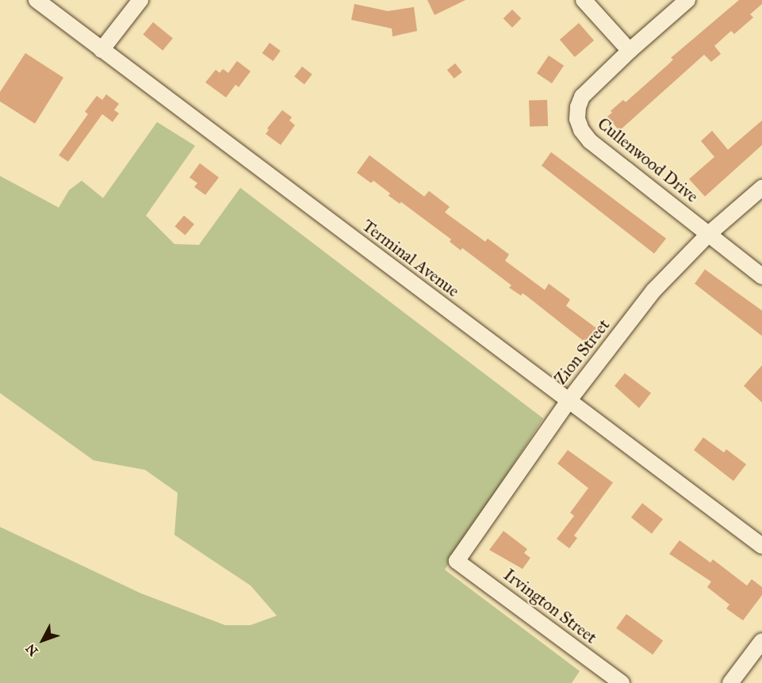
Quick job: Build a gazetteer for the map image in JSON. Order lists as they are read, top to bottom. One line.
{"streets":{"street":["Cullenwood Drive","Terminal Avenue","Zion Street","Irvington Street"]},"crossings":[["Cullenwood Drive","Zion Street"],["Terminal Avenue","Zion Street"],["Zion Street","Irvington Street"]],"north":"bottom left"}
